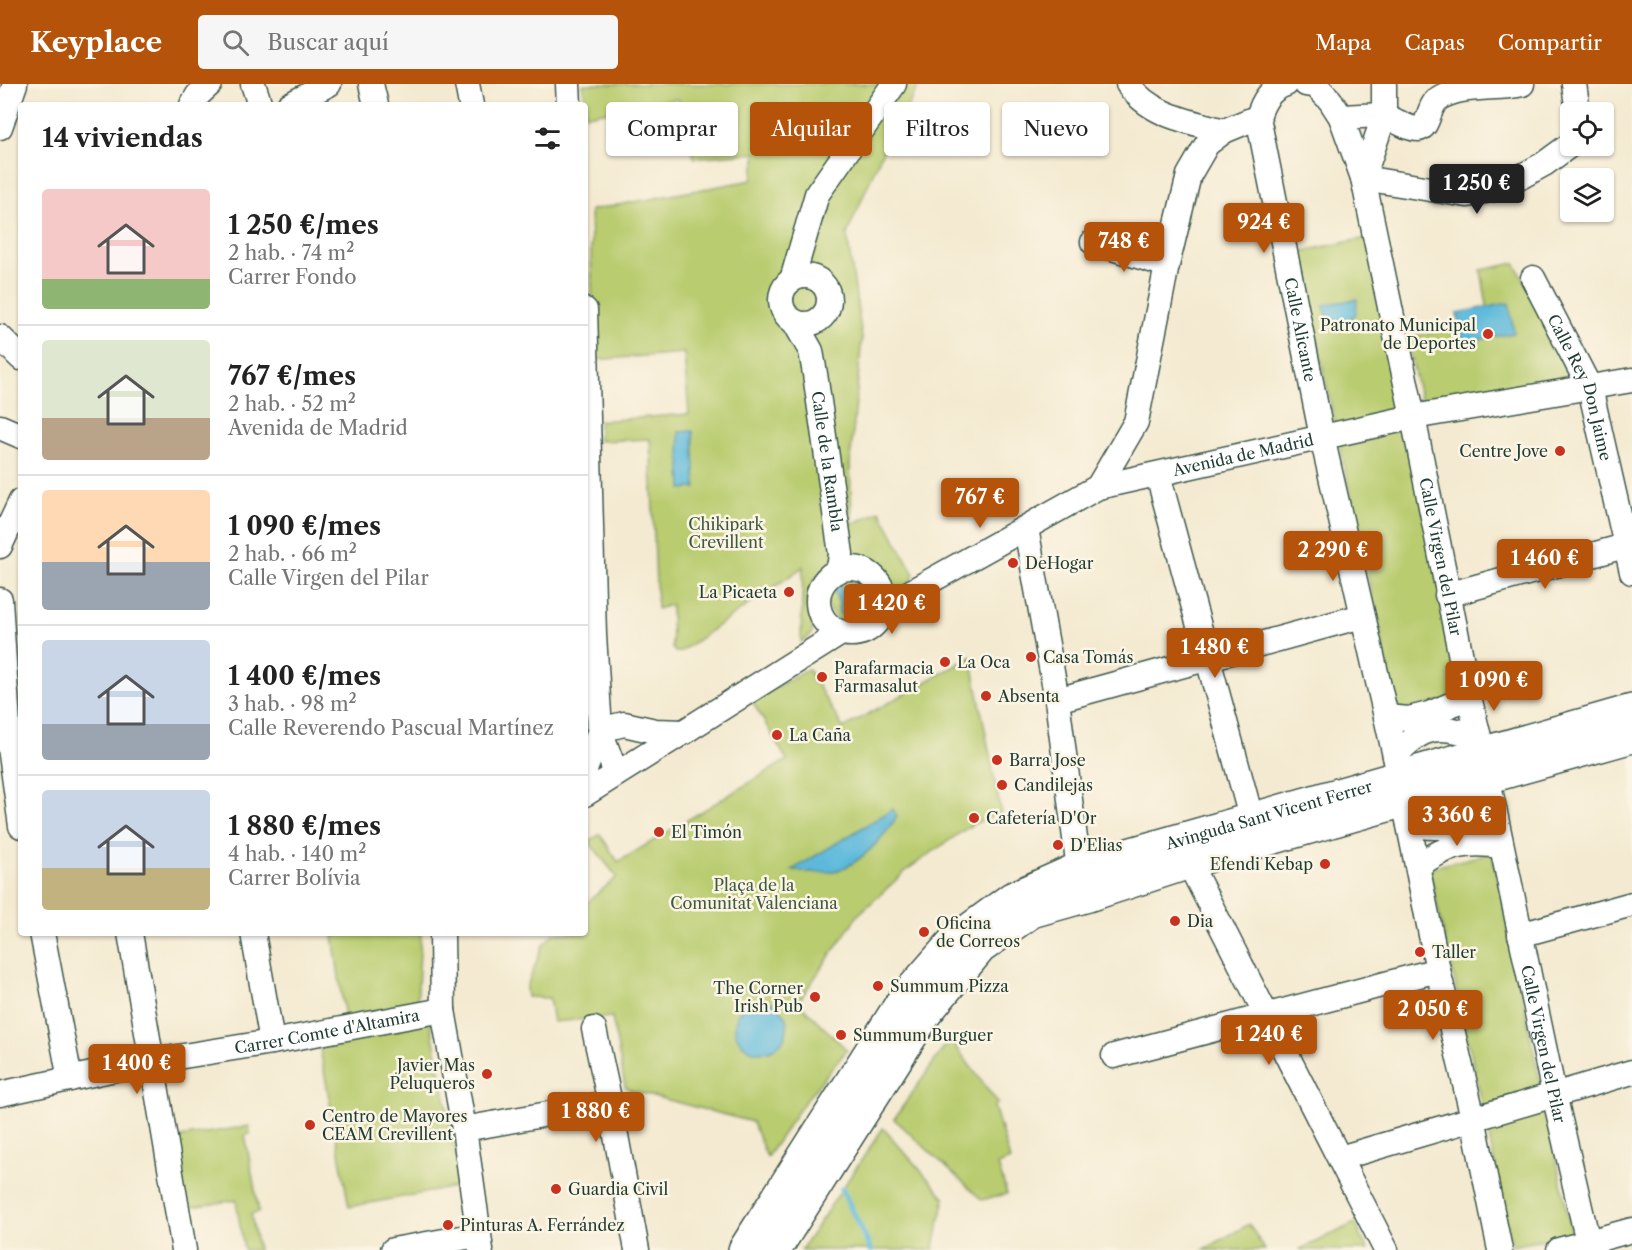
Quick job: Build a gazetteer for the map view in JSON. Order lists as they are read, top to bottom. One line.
{"streets":{"highway":["Avinguda Sant Vicent Ferrer"],"street":["Calle Alicante","Calle Rey Don Jaime","Avenida de Madrid","Calle de la Rambla","Calle Virgen del Pilar","Carrer Comte d'Altamira"]},"crossings":[["Calle Alicante","Avenida de Madrid"],["Calle Rey Don Jaime","Avenida de Madrid"],["Avenida de Madrid","Calle de la Rambla"],["Avenida de Madrid","Calle Virgen del Pilar"],["Calle Virgen del Pilar","Avinguda Sant Vicent Ferrer"]],"parks":["Chikipark Crevillent","Plaça de la Comunitat Valenciana"],"places":["Patronato Municipal de Deportes","Centre Jove","DeHogar","La Picaeta","Casa Tomás","La Oca","Parafarmacia Farmasalut","Absenta","La Caña","Barra Jose","Candilejas","Cafetería D'Or","El Timón","D'Elias","Efendi Kebap","Dia","Oficina de Correos","Taller","Summum Pizza","The Corner Irish Pub","Summum Burguer","Javier Mas Peluqueros","Centro de Mayores CEAM Crevillent","Guardia Civil","Pinturas A. Ferrández"],"page":{"header":"Keyplace","search":"Buscar aquí","nav":["Mapa","Capas","Compartir"],"chip":["Comprar","Alquilar","Filtros","Nuevo"],"heading":"14 viviendas","price":["1 250 €","924 €","748 €","767 €","2 290 €","1 460 €","1 420 €","1 480 €","1 090 €","3 360 €","2 050 €","1 240 €","1 400 €","1 880 €"],"list":[{"name":"1 250 €/mes","note":"2 hab. · 74 m² · Carrer Fondo"},{"name":"767 €/mes","note":"2 hab. · 52 m² · Avenida de Madrid"},{"name":"1 090 €/mes","note":"2 hab. · 66 m² · Calle Virgen del Pilar"},{"name":"1 400 €/mes","note":"3 hab. · 98 m² · Calle Reverendo Pascual Martínez"},{"name":"1 880 €/mes","note":"4 hab. · 140 m² · Carrer Bolívia"}]}}
